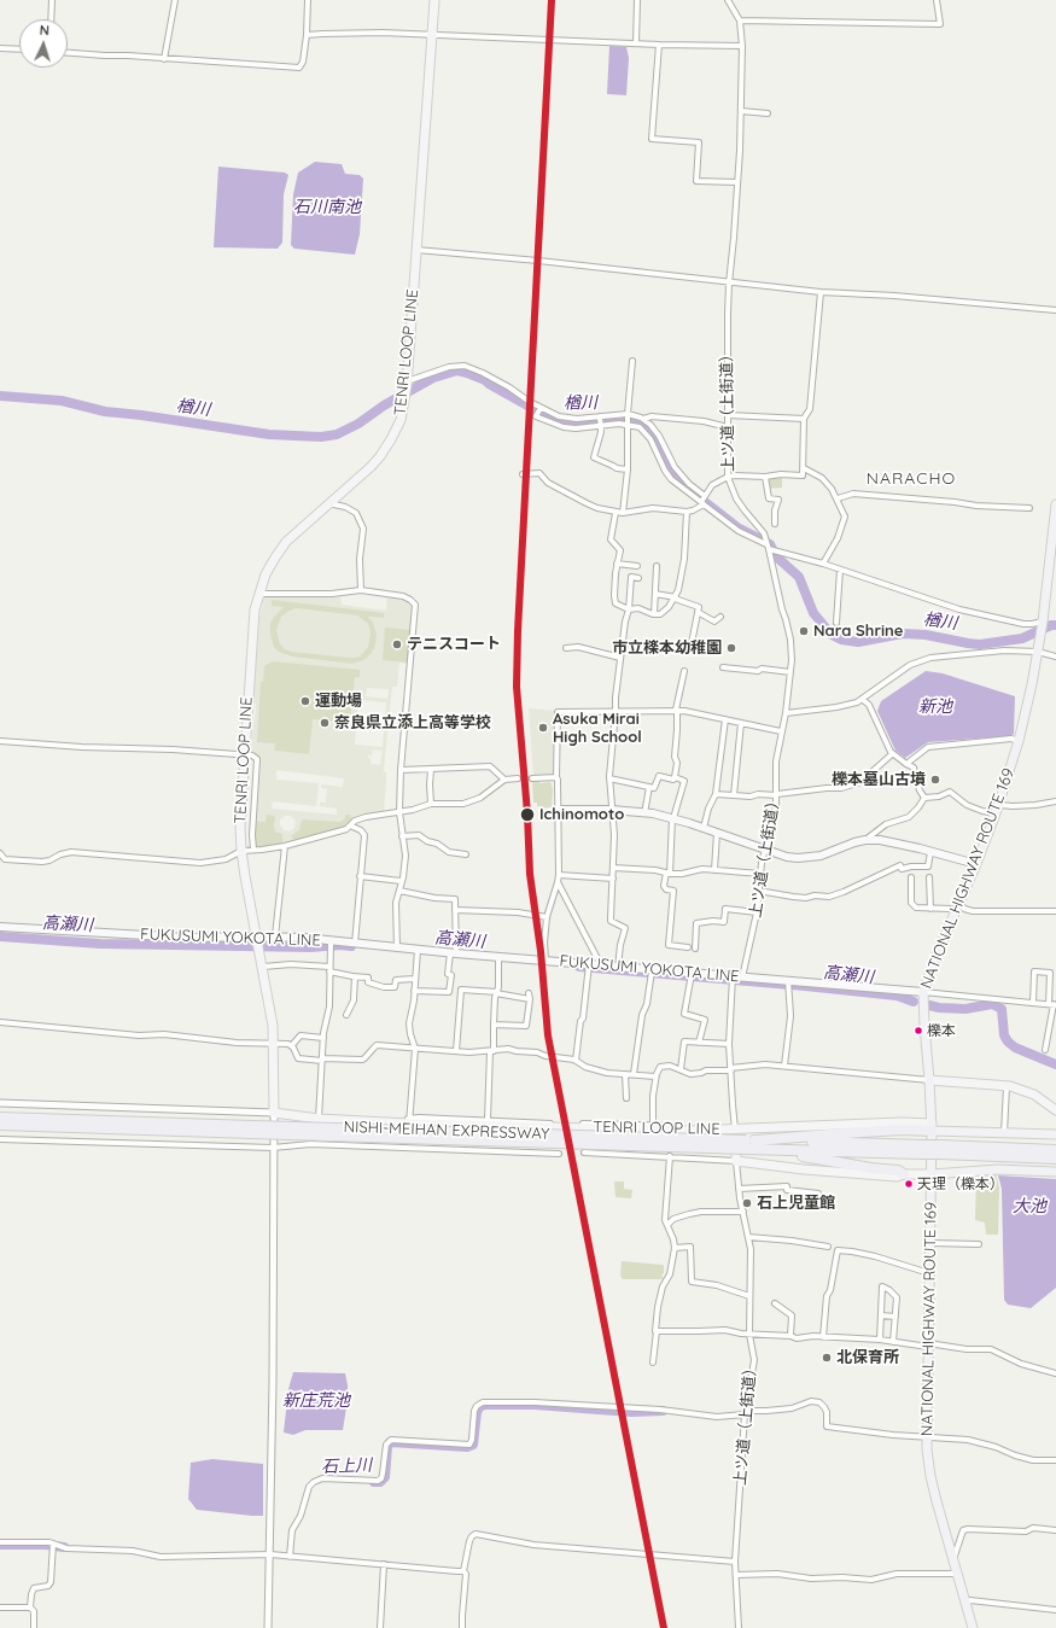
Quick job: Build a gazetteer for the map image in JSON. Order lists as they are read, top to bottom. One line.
{"streets":{"highway":["NATIONAL HIGHWAY ROUTE 169","NISHI-MEIHAN EXPRESSWAY"],"main road":["TENRI LOOP LINE","FUKUSUMI YOKOTA LINE"],"street":["上ツ道（上街道）"]},"crossings":[["TENRI LOOP LINE","上ツ道（上街道）"],["TENRI LOOP LINE","NATIONAL HIGHWAY ROUTE 169"],["TENRI LOOP LINE","FUKUSUMI YOKOTA LINE"],["上ツ道（上街道）","FUKUSUMI YOKOTA LINE"],["NATIONAL HIGHWAY ROUTE 169","FUKUSUMI YOKOTA LINE"]],"districts":["NARACHO"],"water":["石川南池","楢川","新池","高瀬川","大池","新庄荒池","石上川"],"places":["Nara Shrine","テニスコート","市立檪本幼稚園","運動場","奈良県立添上高等学校","Asuka Mirai High School","櫟本墓山古墳","Ichinomoto","櫟本","天理（櫟本）","石上児童館","北保育所"],"north":"top"}
